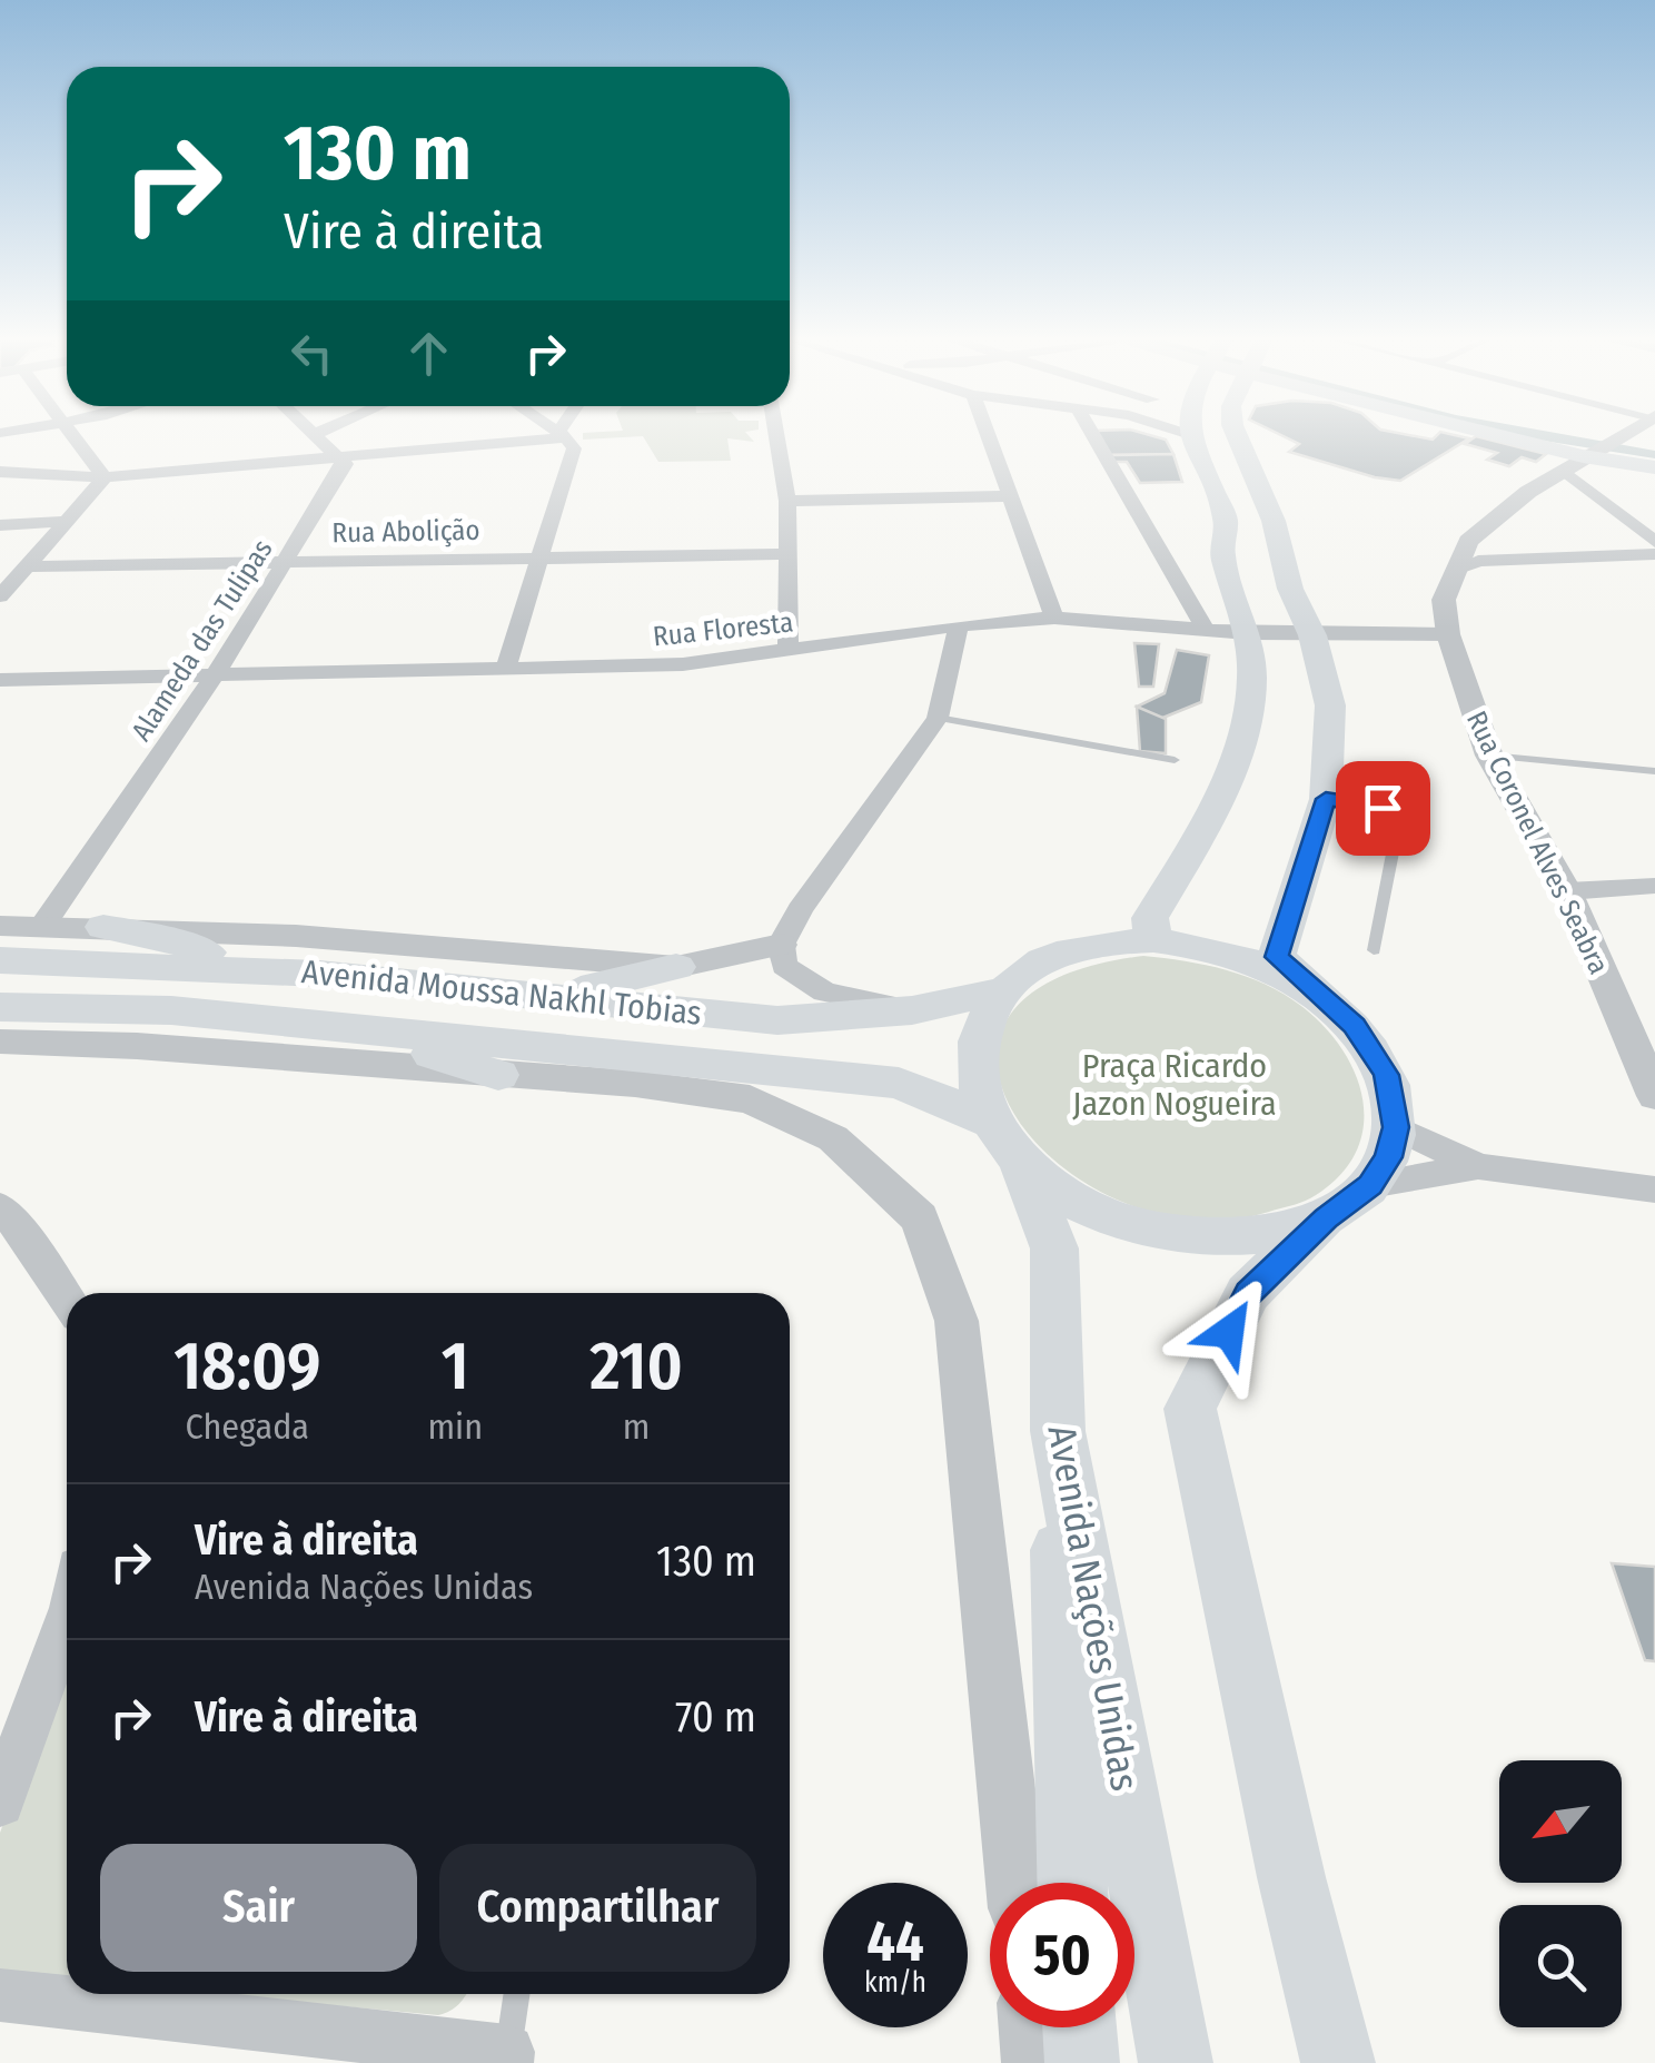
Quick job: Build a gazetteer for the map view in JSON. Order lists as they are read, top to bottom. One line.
{"streets":{"main road":["Avenida Moussa Nakhl Tobias","Avenida Nações Unidas"],"street":["Rua Abolição","Rua Floresta","Alameda das Tulipas","Rua Coronel Alves Seabra"]},"crossings":[["Rua Abolição","Alameda das Tulipas"],["Rua Floresta","Alameda das Tulipas"],["Rua Floresta","Rua Coronel Alves Seabra"],["Avenida Moussa Nakhl Tobias","Avenida Nações Unidas"]],"parks":["Praça Ricardo Jazon Nogueira"],"north":"bottom left","page":{"turn":["130 m","Vire à direita"],"eta":["18:09","Chegada","1","min","210","m"],"list":[{"name":"Vire à direita","note":"Avenida Nações Unidas","value":"130 m"},{"name":"Vire à direita","value":"70 m"}],"buttons":["Sair","Compartilhar"],"speed":"44 km/h","limit":"50"}}
